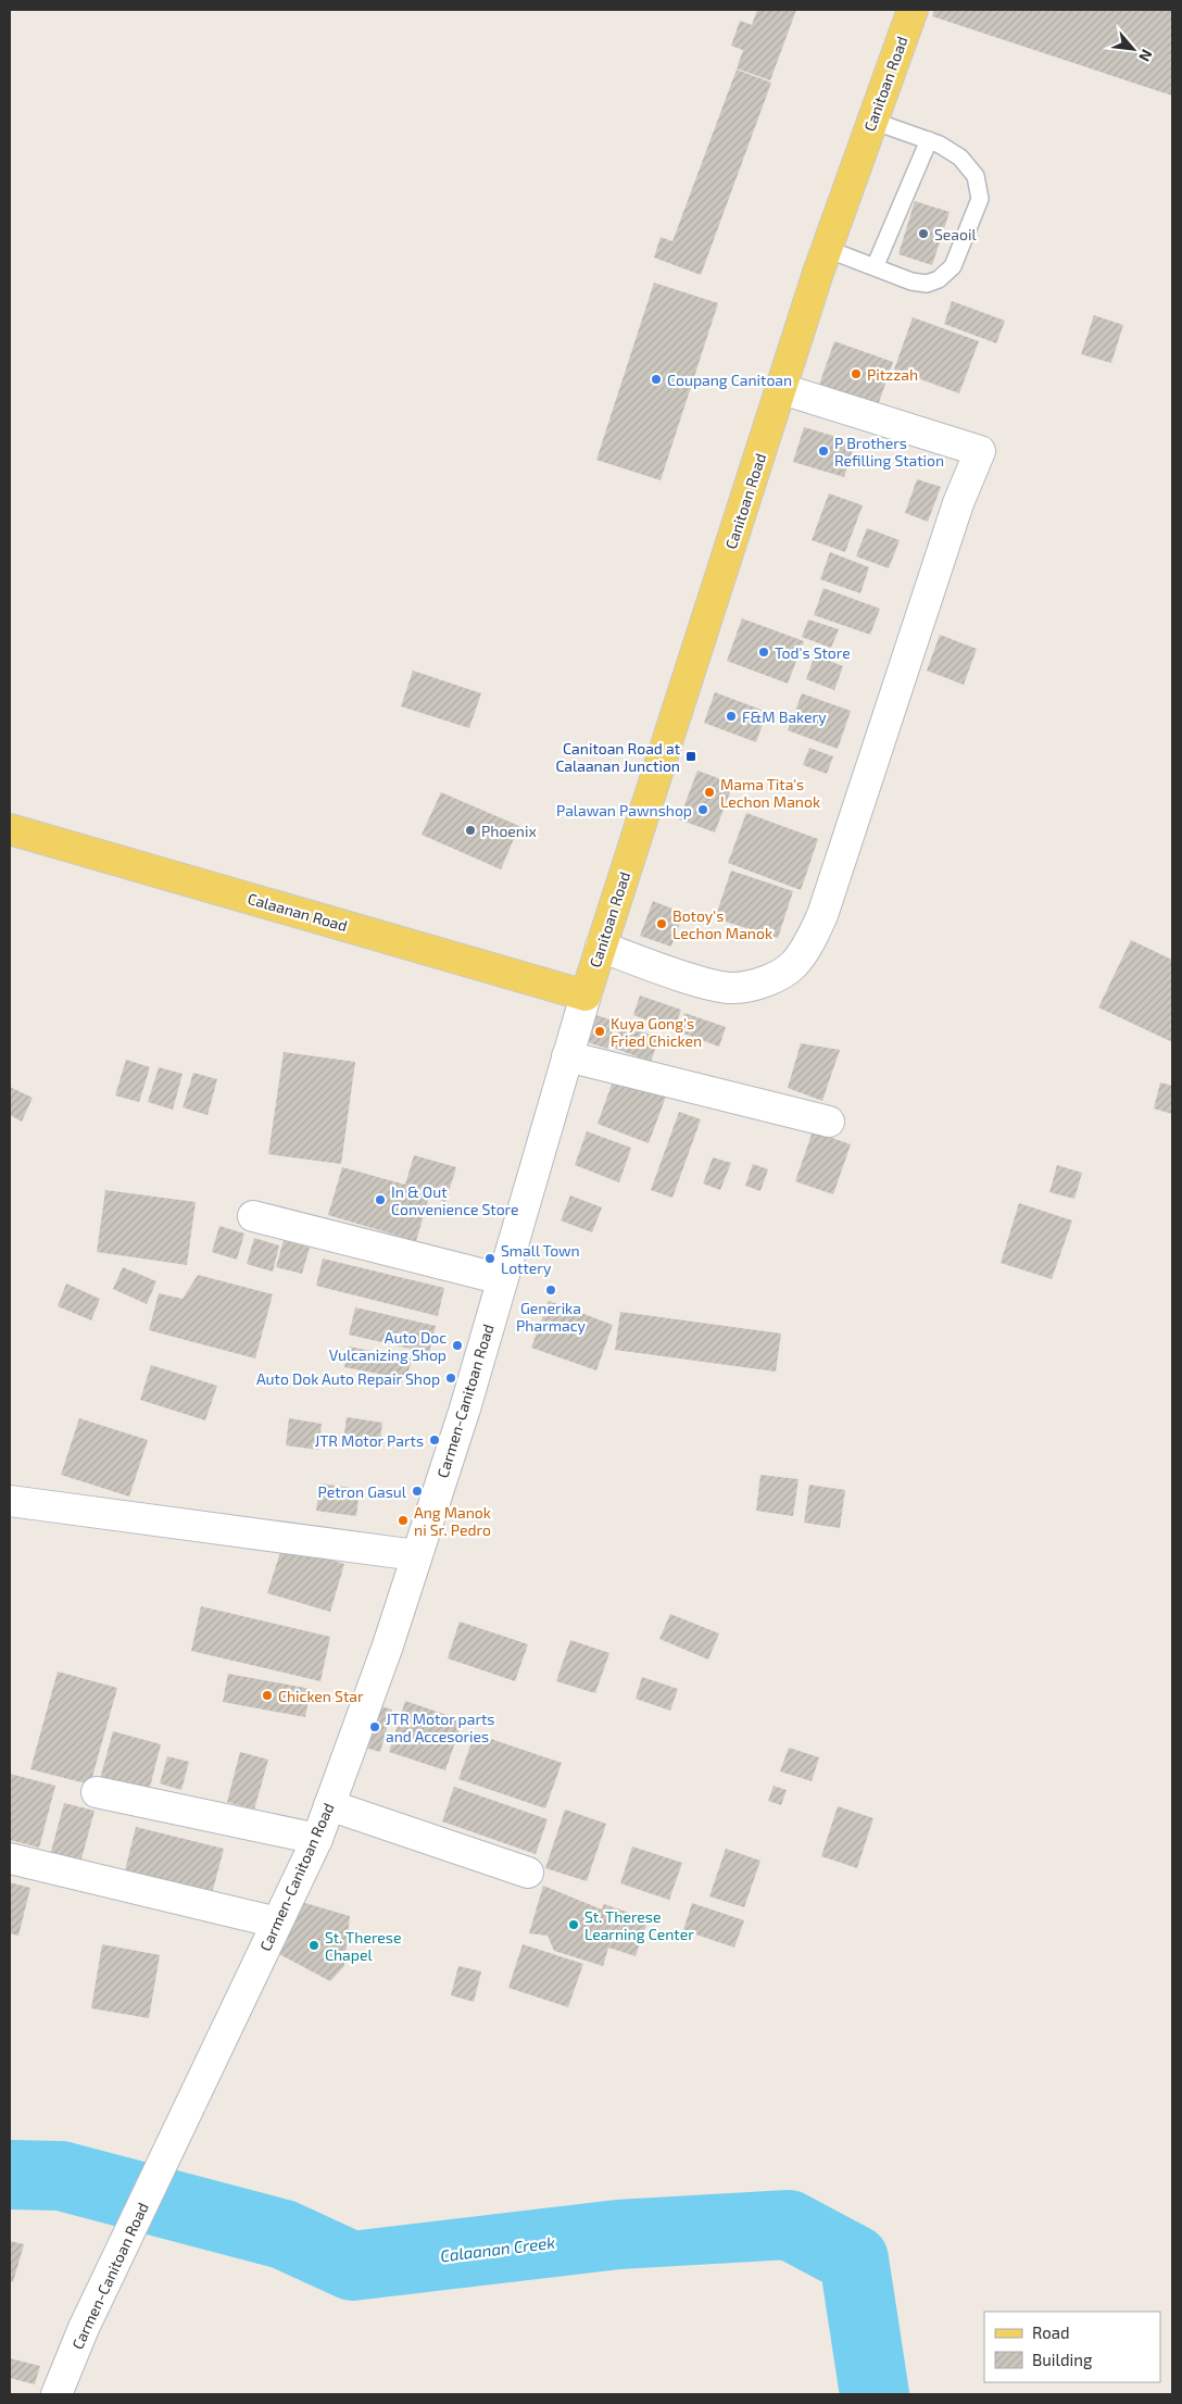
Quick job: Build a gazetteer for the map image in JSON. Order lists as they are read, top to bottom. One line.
{"streets":{"main road":["Canitoan Road","Calaanan Road"],"street":["Carmen-Canitoan Road"]},"crossings":[["Canitoan Road","Calaanan Road"],["Canitoan Road","Carmen-Canitoan Road"],["Calaanan Road","Carmen-Canitoan Road"]],"water":["Calaanan Creek"],"places":{"other":["Seaoil","Pitzzah","Coupang Canitoan","P Brothers Refilling Station","Tod's Store","F&M Bakery","Mama Tita's Lechon Manok","Palawan Pawnshop","Phoenix","Botoy's Lechon Manok","Kuya Gong's Fried Chicken","In & Out Convenience Store","Small Town Lottery","Generika Pharmacy","Auto Doc Vulcanizing Shop","Auto Dok Auto Repair Shop","JTR Motor Parts","Petron Gasul","Ang Manok ni Sr. Pedro","Chicken Star","JTR Motor parts and Accesories","St. Therese Learning Center","St. Therese Chapel"],"transit":["Canitoan Road at Calaanan Junction"]},"legend":["Road","Building"],"north":"bottom right"}
